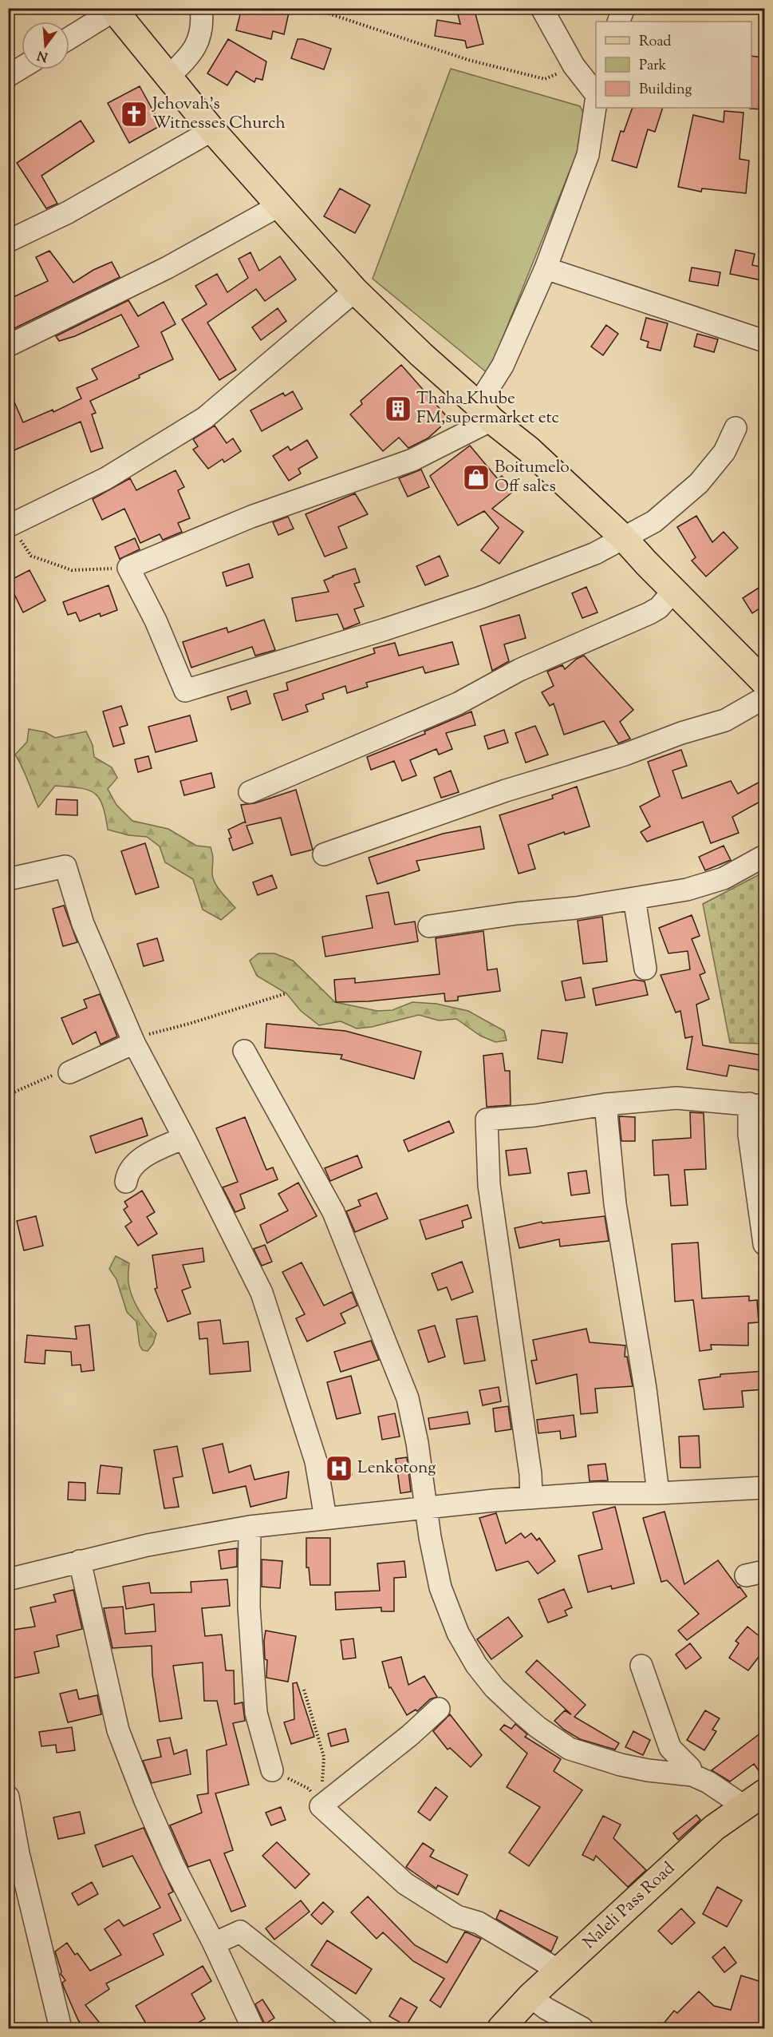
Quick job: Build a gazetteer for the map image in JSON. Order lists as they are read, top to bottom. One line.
{"streets":{"main road":["Naleli Pass Road"]},"places":{"church":["Jehovah's Witnesses Church"],"building":["Thaha_Khube FM,supermarket etc"],"shop":["Boitumelo Off sales"],"hospital":["Lenkotong"]},"legend":["Road","Park","Building"],"north":"bottom"}
